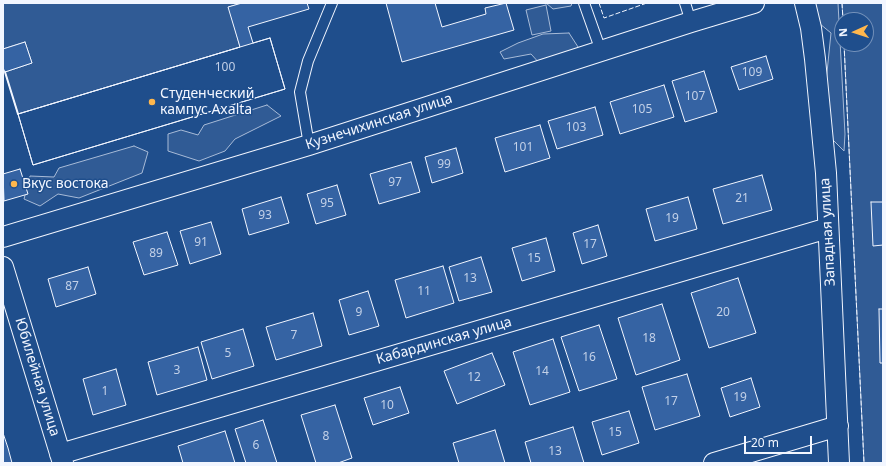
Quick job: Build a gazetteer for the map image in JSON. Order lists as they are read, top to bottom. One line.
{"streets":{"street":["Кузнечихинская улица","Западная улица","Кабардинская улица","Юбилейная улица"]},"crossings":[["Западная улица","Кабардинская улица"],["Кабардинская улица","Юбилейная улица"]],"places":["Студенческий кампус Axalta","Вкус востока"],"house_numbers":["100","109","107","105","103","101","99","97","21","95","93","19","91","17","89","15","13","87","11","9","20","7","18","5","16","3","14","12","1","19","17","10","15","8","6","13"],"scale_bar":"20 m","north":"left"}
